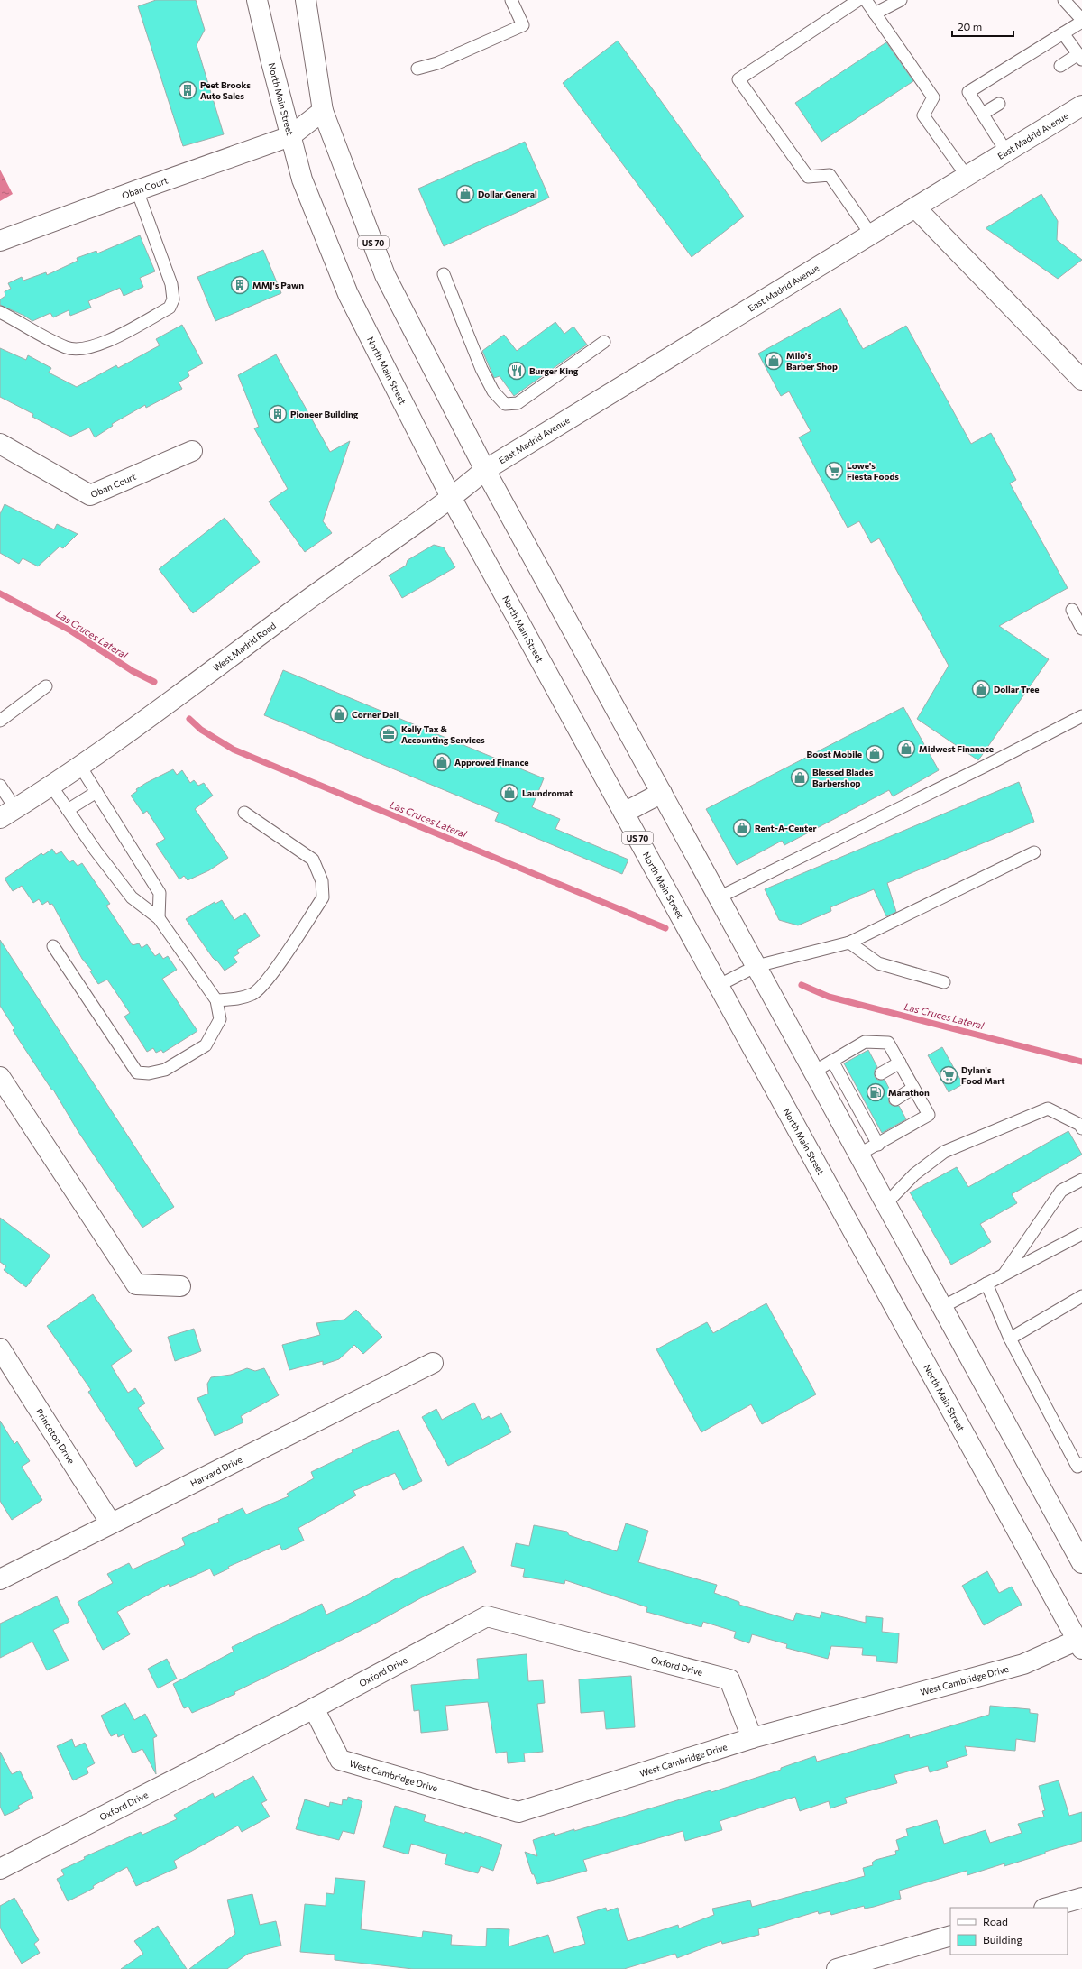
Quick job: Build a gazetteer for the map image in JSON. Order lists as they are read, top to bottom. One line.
{"streets":{"street":["North Main Street","East Madrid Avenue","Oban Court","US 70","West Madrid Road","Princeton Drive","Harvard Drive","Oxford Drive","West Cambridge Drive"]},"crossings":[["North Main Street","Oban Court"],["North Main Street","West Madrid Road"],["North Main Street","West Cambridge Drive"],["East Madrid Avenue","US 70"],["East Madrid Avenue","West Madrid Road"],["Oban Court","US 70"],["US 70","West Madrid Road"],["Princeton Drive","Harvard Drive"],["Oxford Drive","West Cambridge Drive"]],"water":["Las Cruces Lateral"],"places":{"building":["Peet Brooks Auto Sales","MMJ's Pawn","Pioneer Building"],"shop":["Dollar General","Milo's Barber Shop","Dollar Tree","Corner Deli","Midwest Finanace","Boost Mobile","Approved Finance","Blessed Blades Barbershop","Laundromat","Rent-A-Center"],"restaurant":["Burger King"],"supermarket":["Lowe's Fiesta Foods","Dylan's Food Mart"],"office":["Kelly Tax & Accounting Services"],"fuel station":["Marathon"]},"legend":["Road","Building"],"scale_bar":"20 m"}
